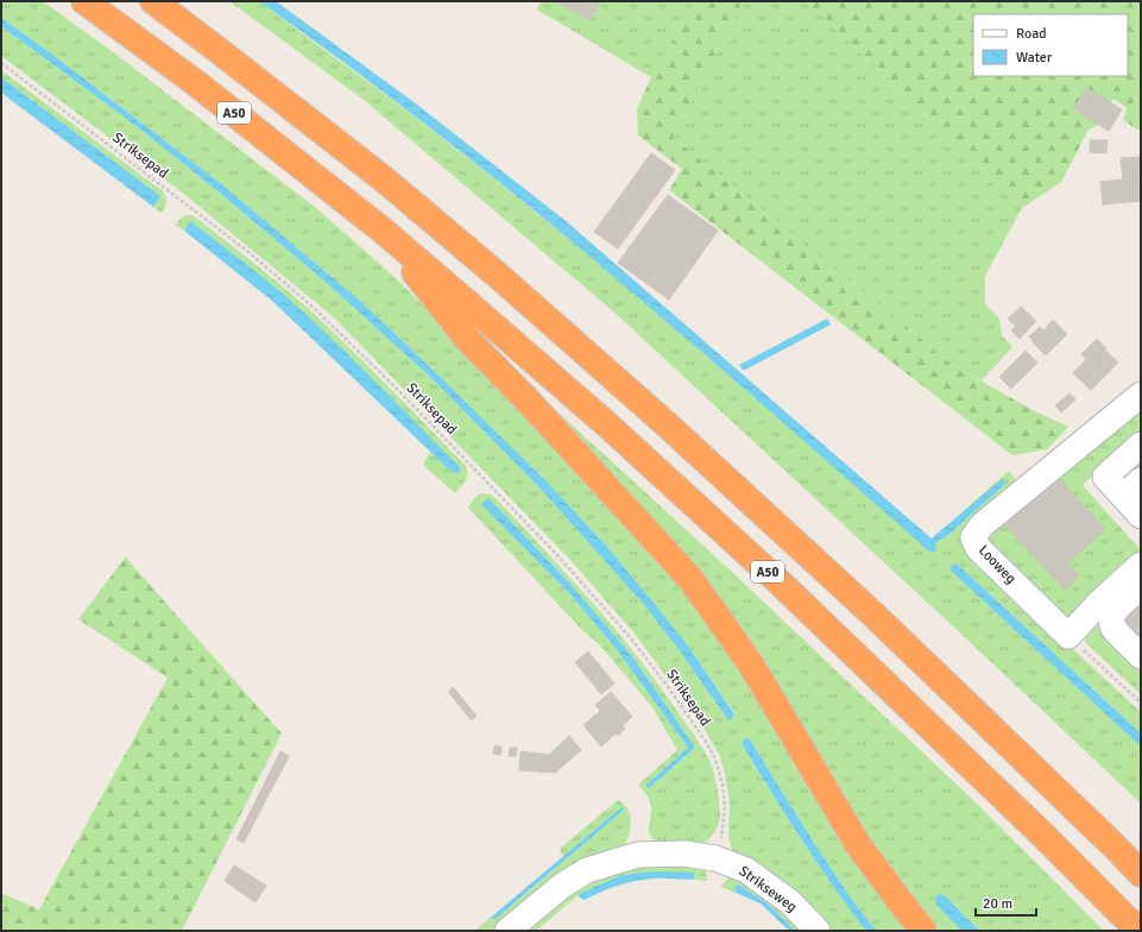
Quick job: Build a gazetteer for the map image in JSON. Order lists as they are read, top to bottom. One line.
{"streets":{"highway":["A50"],"street":["Looweg","Strikseweg"],"path":["Striksepad"]},"crossings":[["Striksepad","Strikseweg"]],"legend":["Road","Water"],"scale_bar":"20 m"}
